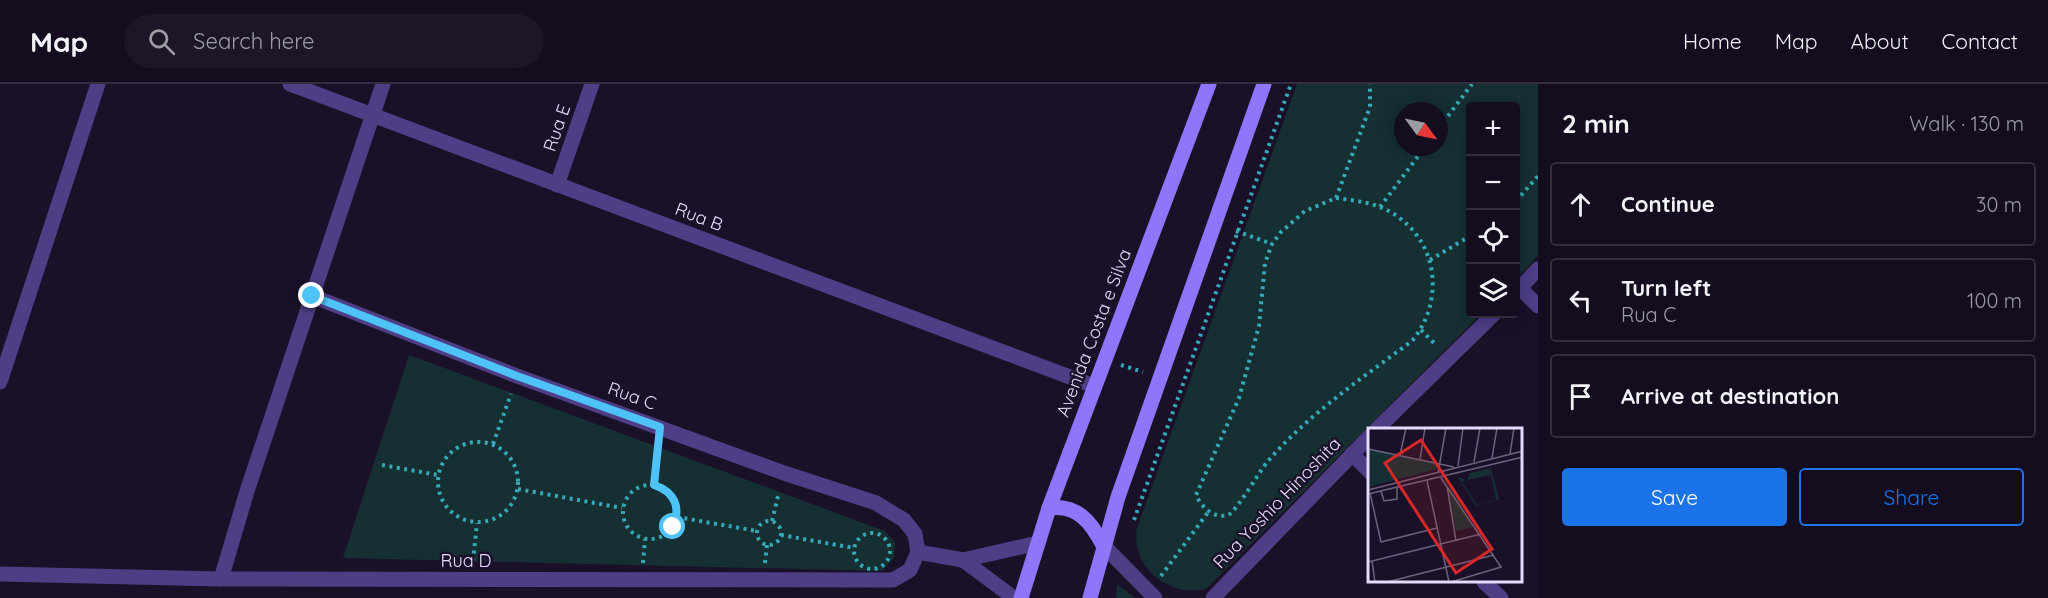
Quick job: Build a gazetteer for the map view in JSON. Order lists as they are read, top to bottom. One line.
{"streets":{"main road":["Avenida Costa e Silva"],"street":["Rua E","Rua B","Rua C","Rua Yoshio Hinoshita","Rua D"]},"crossings":[["Rua E","Rua B"],["Rua B","Avenida Costa e Silva"],["Rua C","Rua D"]],"north":"bottom right","page":{"header":"Map","search":"Search here","nav":["Home","Map","About","Contact"],"heading":["2 min","Walk · 130 m"],"map_buttons":["+","−"],"list":[["Continue","30 m"],["Turn left","Rua C","100 m"],"Arrive at destination"],"buttons":["Save","Share"]}}
